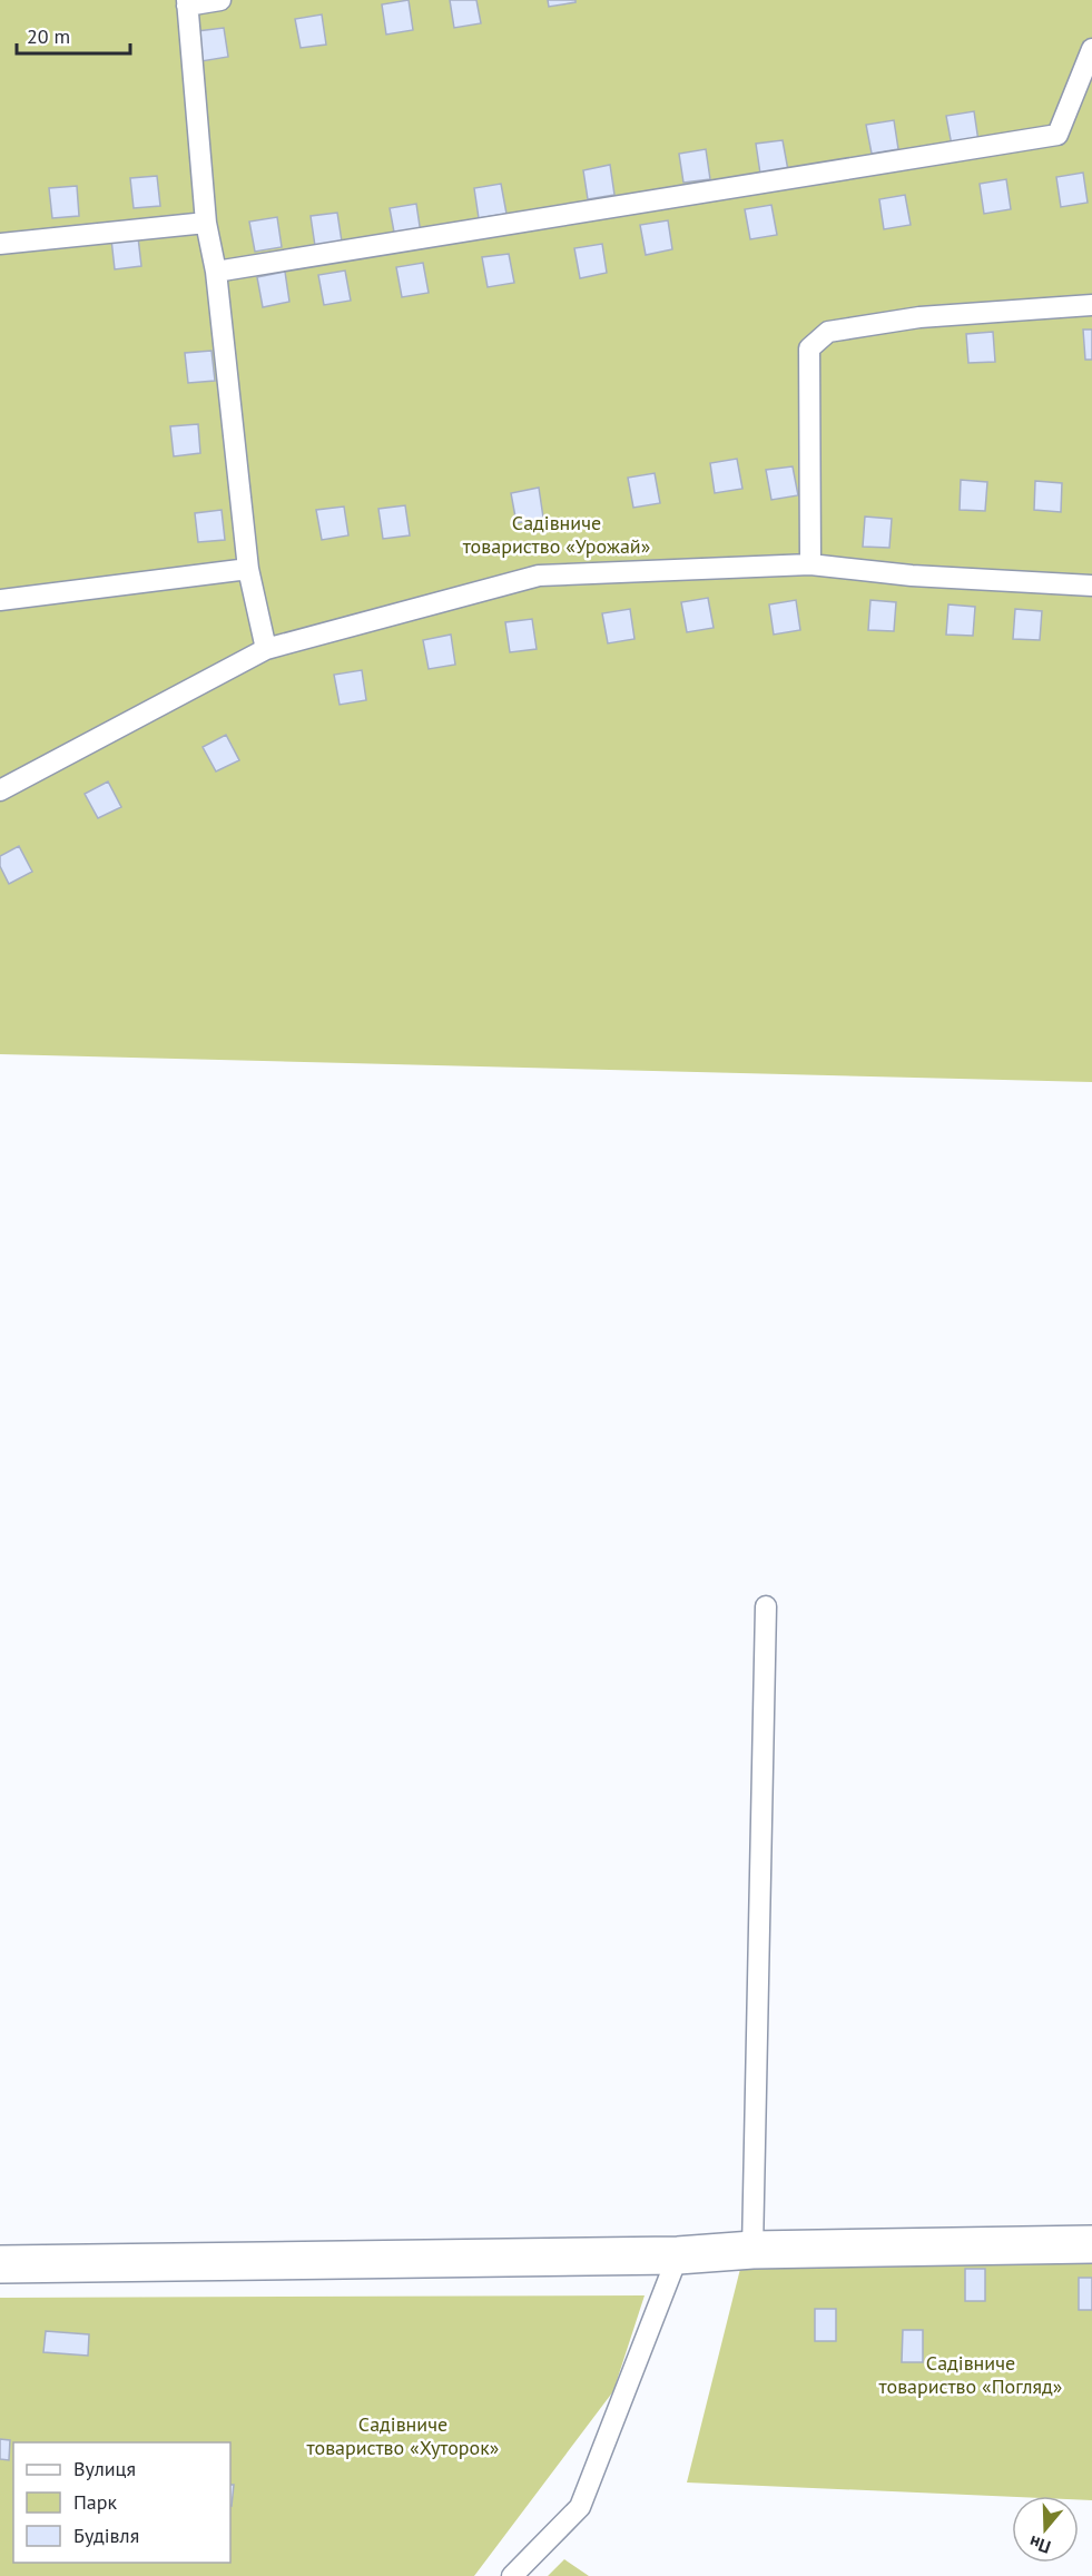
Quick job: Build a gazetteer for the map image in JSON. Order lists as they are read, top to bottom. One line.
{"parks":["Садівниче товариство «Урожай»","Садівниче товариство «Погляд»","Садівниче товариство «Хуторок»"],"legend":["Вулиця","Парк","Будівля"],"scale_bar":"20 m","north":"bottom"}
